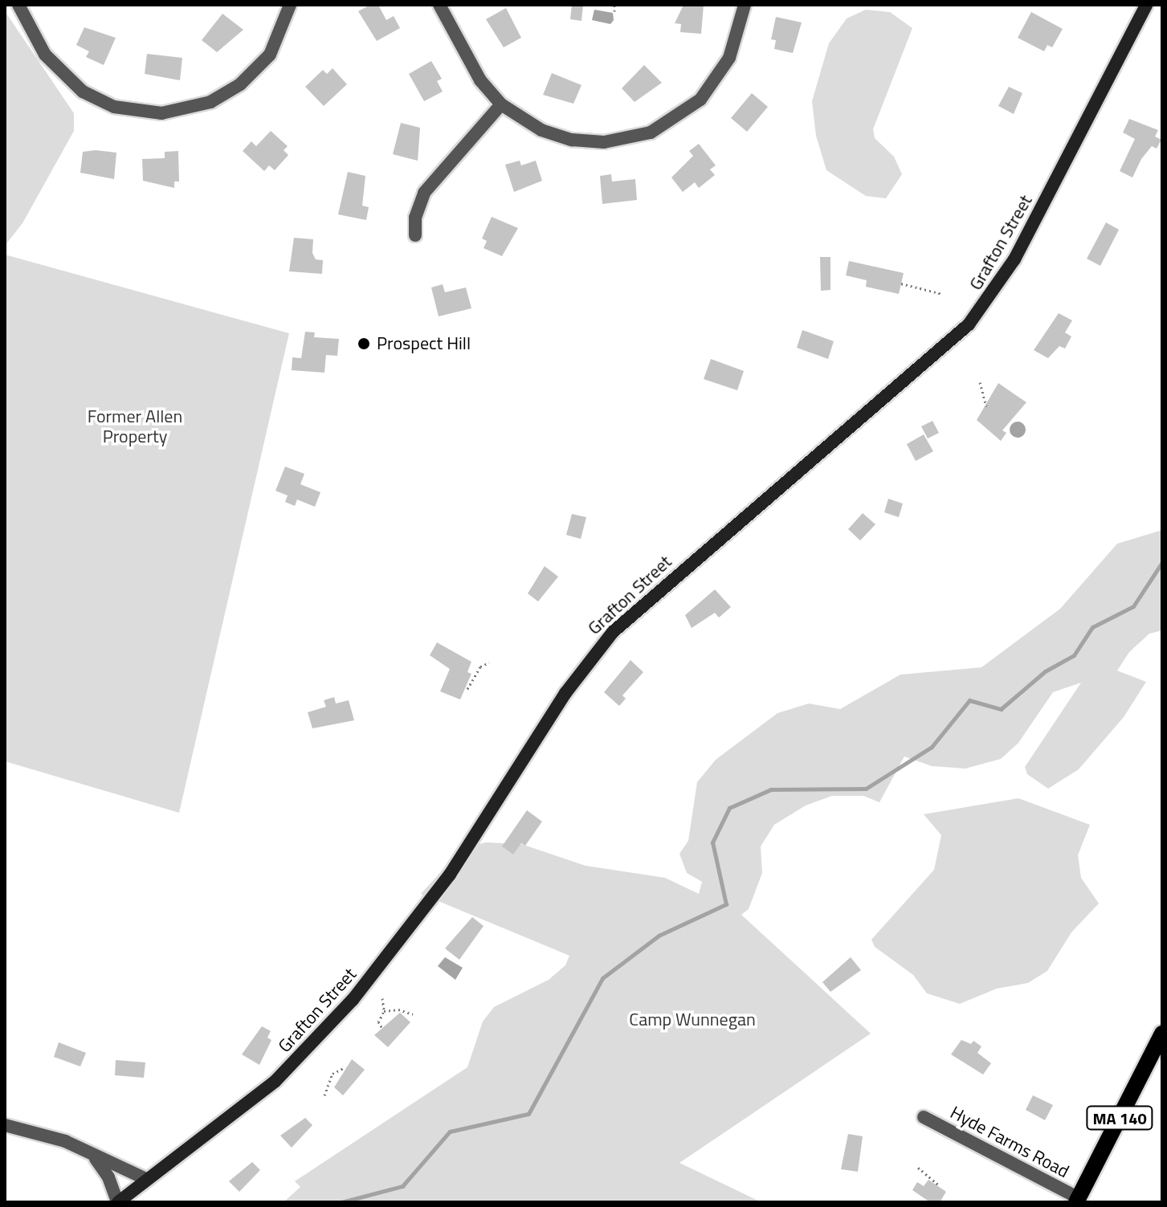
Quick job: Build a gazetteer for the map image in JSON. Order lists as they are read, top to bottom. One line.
{"streets":{"main road":["MA 140"],"street":["Grafton Street","Hyde Farms Road"]},"crossings":[["MA 140","Hyde Farms Road"]],"parks":["Former Allen Property","Camp Wunnegan"],"places":["Prospect Hill"]}
